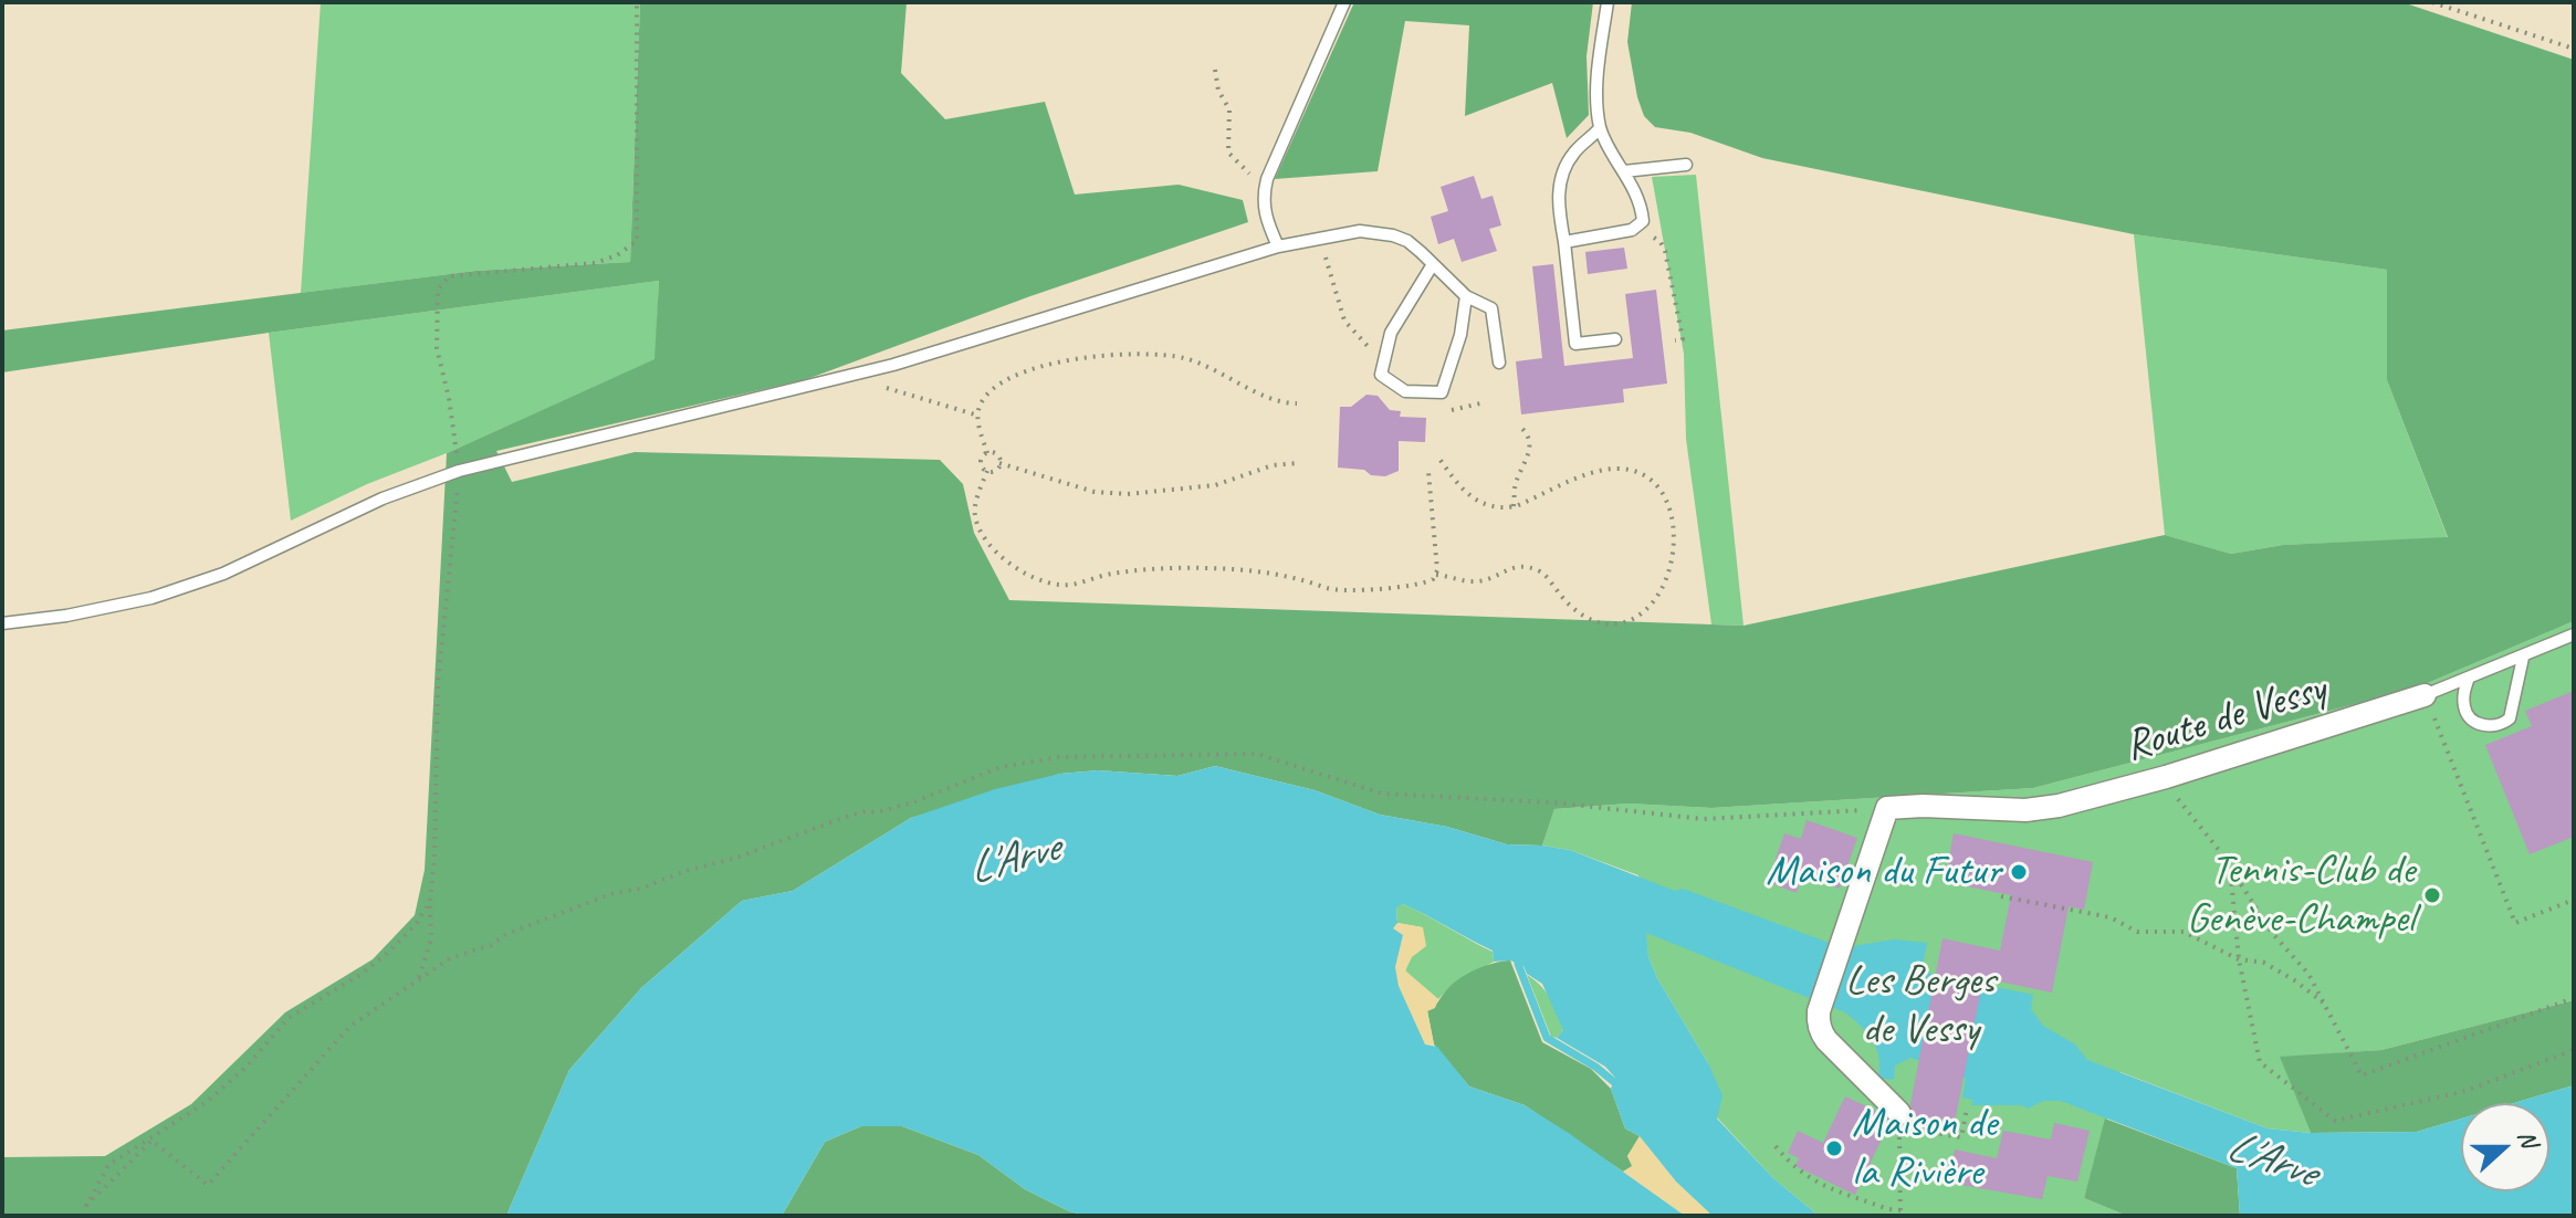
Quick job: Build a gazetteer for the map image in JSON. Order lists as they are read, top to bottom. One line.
{"streets":{"street":["Route de Vessy"]},"water":["L'Arve"],"parks":["Les Berges de Vessy"],"places":["Maison du Futur","Tennis-Club de Genève-Champel","Maison de la Rivière"],"north":"right"}
